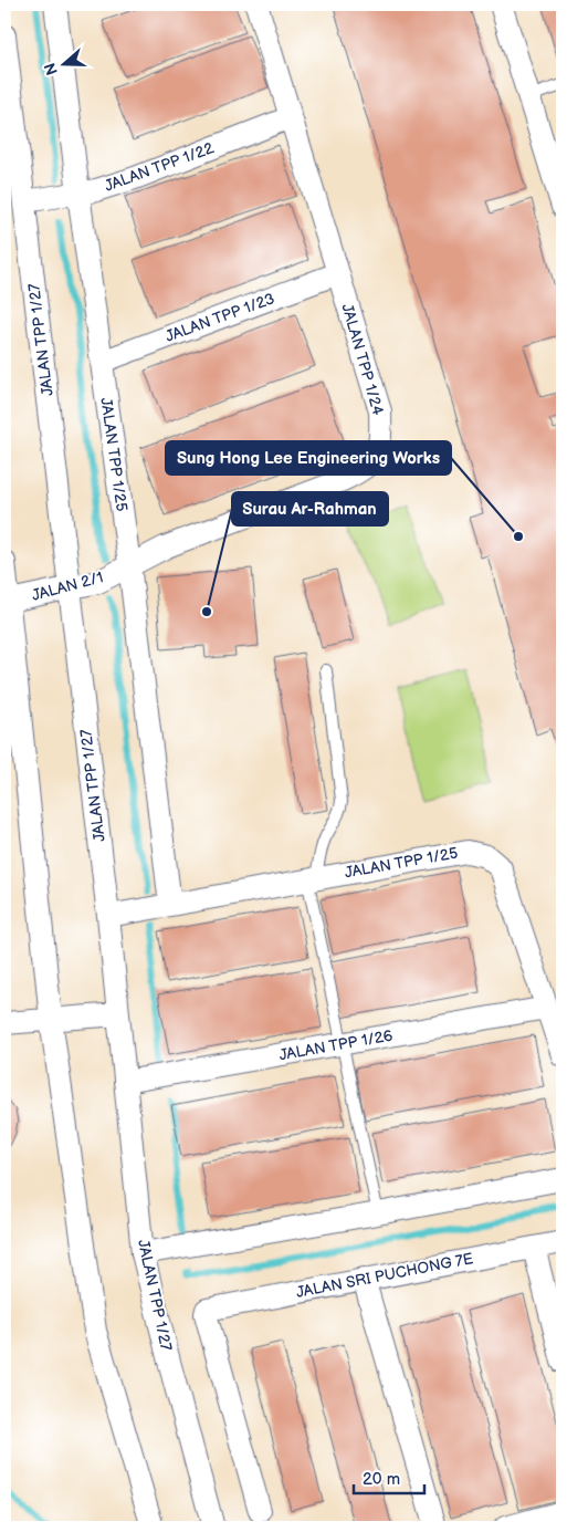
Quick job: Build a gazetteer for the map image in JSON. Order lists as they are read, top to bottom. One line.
{"streets":{"street":["JALAN TPP 1/22","JALAN TPP 1/23","JALAN TPP 1/27","JALAN TPP 1/24","JALAN TPP 1/25","JALAN 2/1","JALAN TPP 1/26","JALAN SRI PUCHONG 7E"]},"crossings":[["JALAN TPP 1/22","JALAN TPP 1/27"],["JALAN TPP 1/22","JALAN TPP 1/24"],["JALAN TPP 1/22","JALAN TPP 1/25"],["JALAN TPP 1/23","JALAN TPP 1/24"],["JALAN TPP 1/23","JALAN TPP 1/25"],["JALAN TPP 1/27","JALAN TPP 1/25"],["JALAN TPP 1/27","JALAN 2/1"],["JALAN TPP 1/27","JALAN TPP 1/26"],["JALAN TPP 1/24","JALAN TPP 1/25"],["JALAN TPP 1/24","JALAN 2/1"],["JALAN TPP 1/25","JALAN 2/1"],["JALAN TPP 1/25","JALAN TPP 1/26"]],"places":["Sung Hong Lee Engineering Works","Surau Ar-Rahman"],"scale_bar":"20 m","north":"left"}
